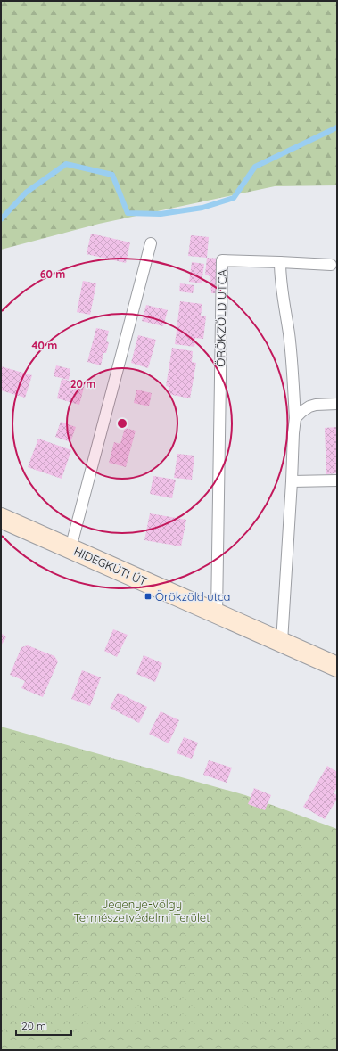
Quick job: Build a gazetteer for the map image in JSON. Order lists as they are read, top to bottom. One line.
{"streets":{"main road":["HIDEGKÚTI ÚT"],"lane":["ÖRÖKZÖLD UTCA"]},"crossings":[["ÖRÖKZÖLD UTCA","HIDEGKÚTI ÚT"]],"parks":["Jegenye-völgy Természetvédelmi Terület"],"places":{"transit":["Örökzöld utca"]},"scale_bar":"20 m","rings":["60 m","40 m","20 m"]}
